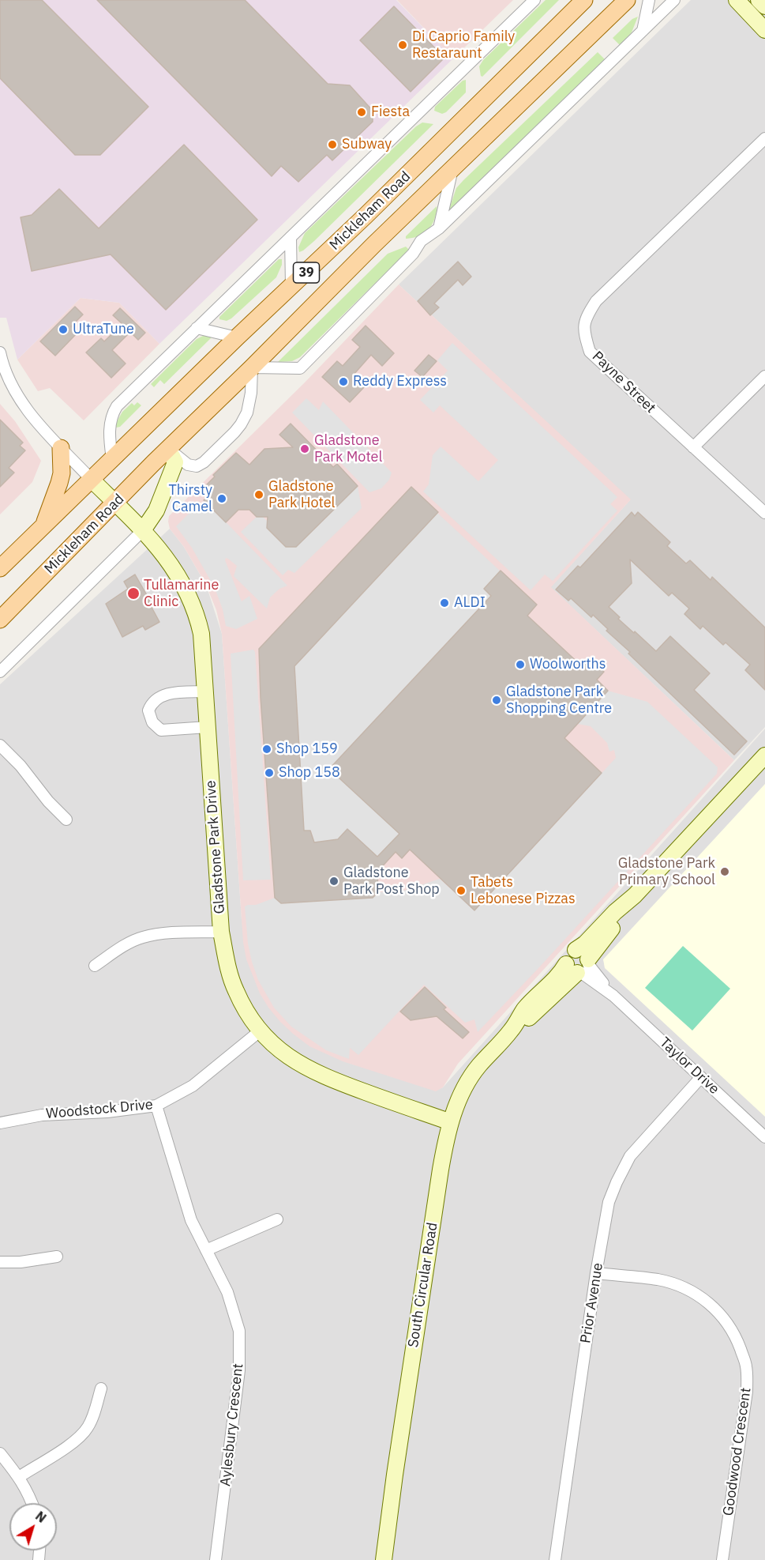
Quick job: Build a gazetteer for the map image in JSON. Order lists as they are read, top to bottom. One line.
{"streets":{"main road":["Mickleham Road","39"],"street":["Payne Street","Gladstone Park Drive","Taylor Drive","Woodstock Drive","South Circular Road","Prior Avenue","Aylesbury Crescent","Goodwood Crescent"]},"crossings":[["Mickleham Road","Gladstone Park Drive"],["Gladstone Park Drive","Woodstock Drive"],["Gladstone Park Drive","South Circular Road"],["Taylor Drive","South Circular Road"],["Taylor Drive","Prior Avenue"],["Woodstock Drive","Aylesbury Crescent"],["Prior Avenue","Goodwood Crescent"]],"places":["Di Caprio Family Restaraunt","Fiesta","Subway","UltraTune","Reddy Express","Gladstone Park Motel","Gladstone Park Hotel","Thirsty Camel","Tullamarine Clinic","ALDI","Woolworths","Gladstone Park Shopping Centre","Shop 159","Shop 158","Gladstone Park Primary School","Gladstone Park Post Shop","Tabets Lebonese Pizzas"],"north":"top right"}
